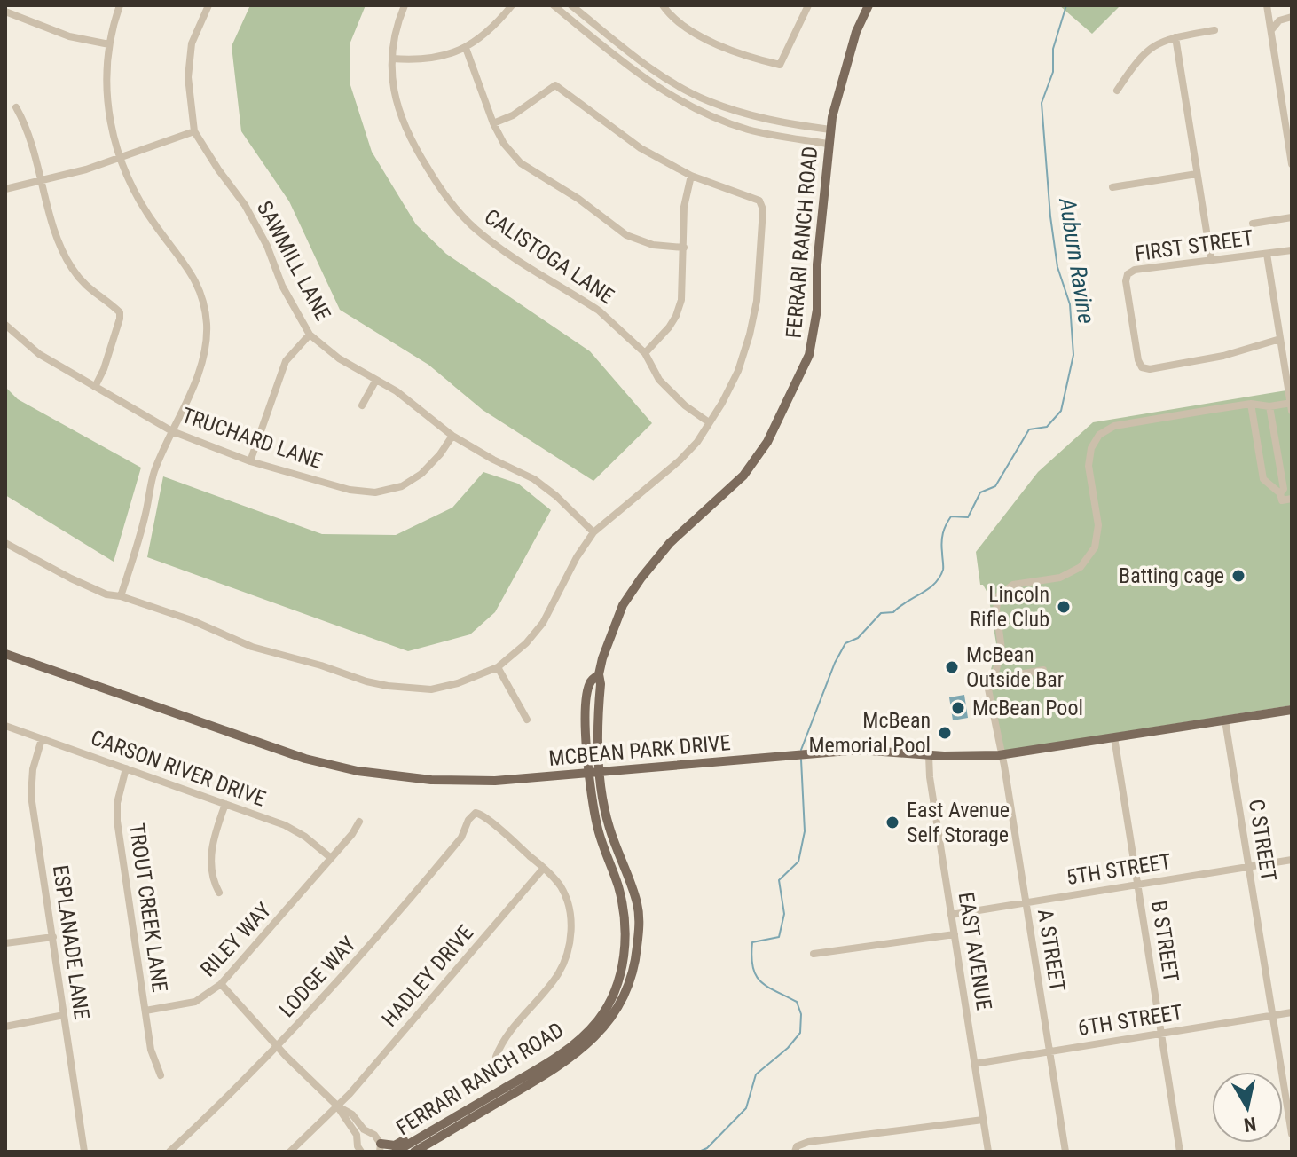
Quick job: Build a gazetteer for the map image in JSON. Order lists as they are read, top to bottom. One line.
{"streets":{"main road":["FERRARI RANCH ROAD","MCBEAN PARK DRIVE"],"street":["FIRST STREET","CALISTOGA LANE","SAWMILL LANE","TRUCHARD LANE","CARSON RIVER DRIVE","C STREET","5TH STREET","TROUT CREEK LANE","RILEY WAY","B STREET","ESPLANADE LANE","A STREET","EAST AVENUE","HADLEY DRIVE","LODGE WAY","6TH STREET"]},"crossings":[["FERRARI RANCH ROAD","MCBEAN PARK DRIVE"],["SAWMILL LANE","TRUCHARD LANE"],["MCBEAN PARK DRIVE","C STREET"],["MCBEAN PARK DRIVE","B STREET"],["MCBEAN PARK DRIVE","A STREET"],["MCBEAN PARK DRIVE","EAST AVENUE"],["CARSON RIVER DRIVE","TROUT CREEK LANE"],["CARSON RIVER DRIVE","RILEY WAY"],["CARSON RIVER DRIVE","ESPLANADE LANE"],["C STREET","5TH STREET"],["C STREET","6TH STREET"],["5TH STREET","B STREET"],["5TH STREET","A STREET"],["5TH STREET","EAST AVENUE"],["TROUT CREEK LANE","RILEY WAY"],["B STREET","6TH STREET"],["A STREET","6TH STREET"],["EAST AVENUE","6TH STREET"],["HADLEY DRIVE","LODGE WAY"]],"water":["Auburn Ravine"],"places":["Batting cage","Lincoln Rifle Club","McBean Outside Bar","McBean Pool","McBean Memorial Pool","East Avenue Self Storage"],"north":"bottom"}
